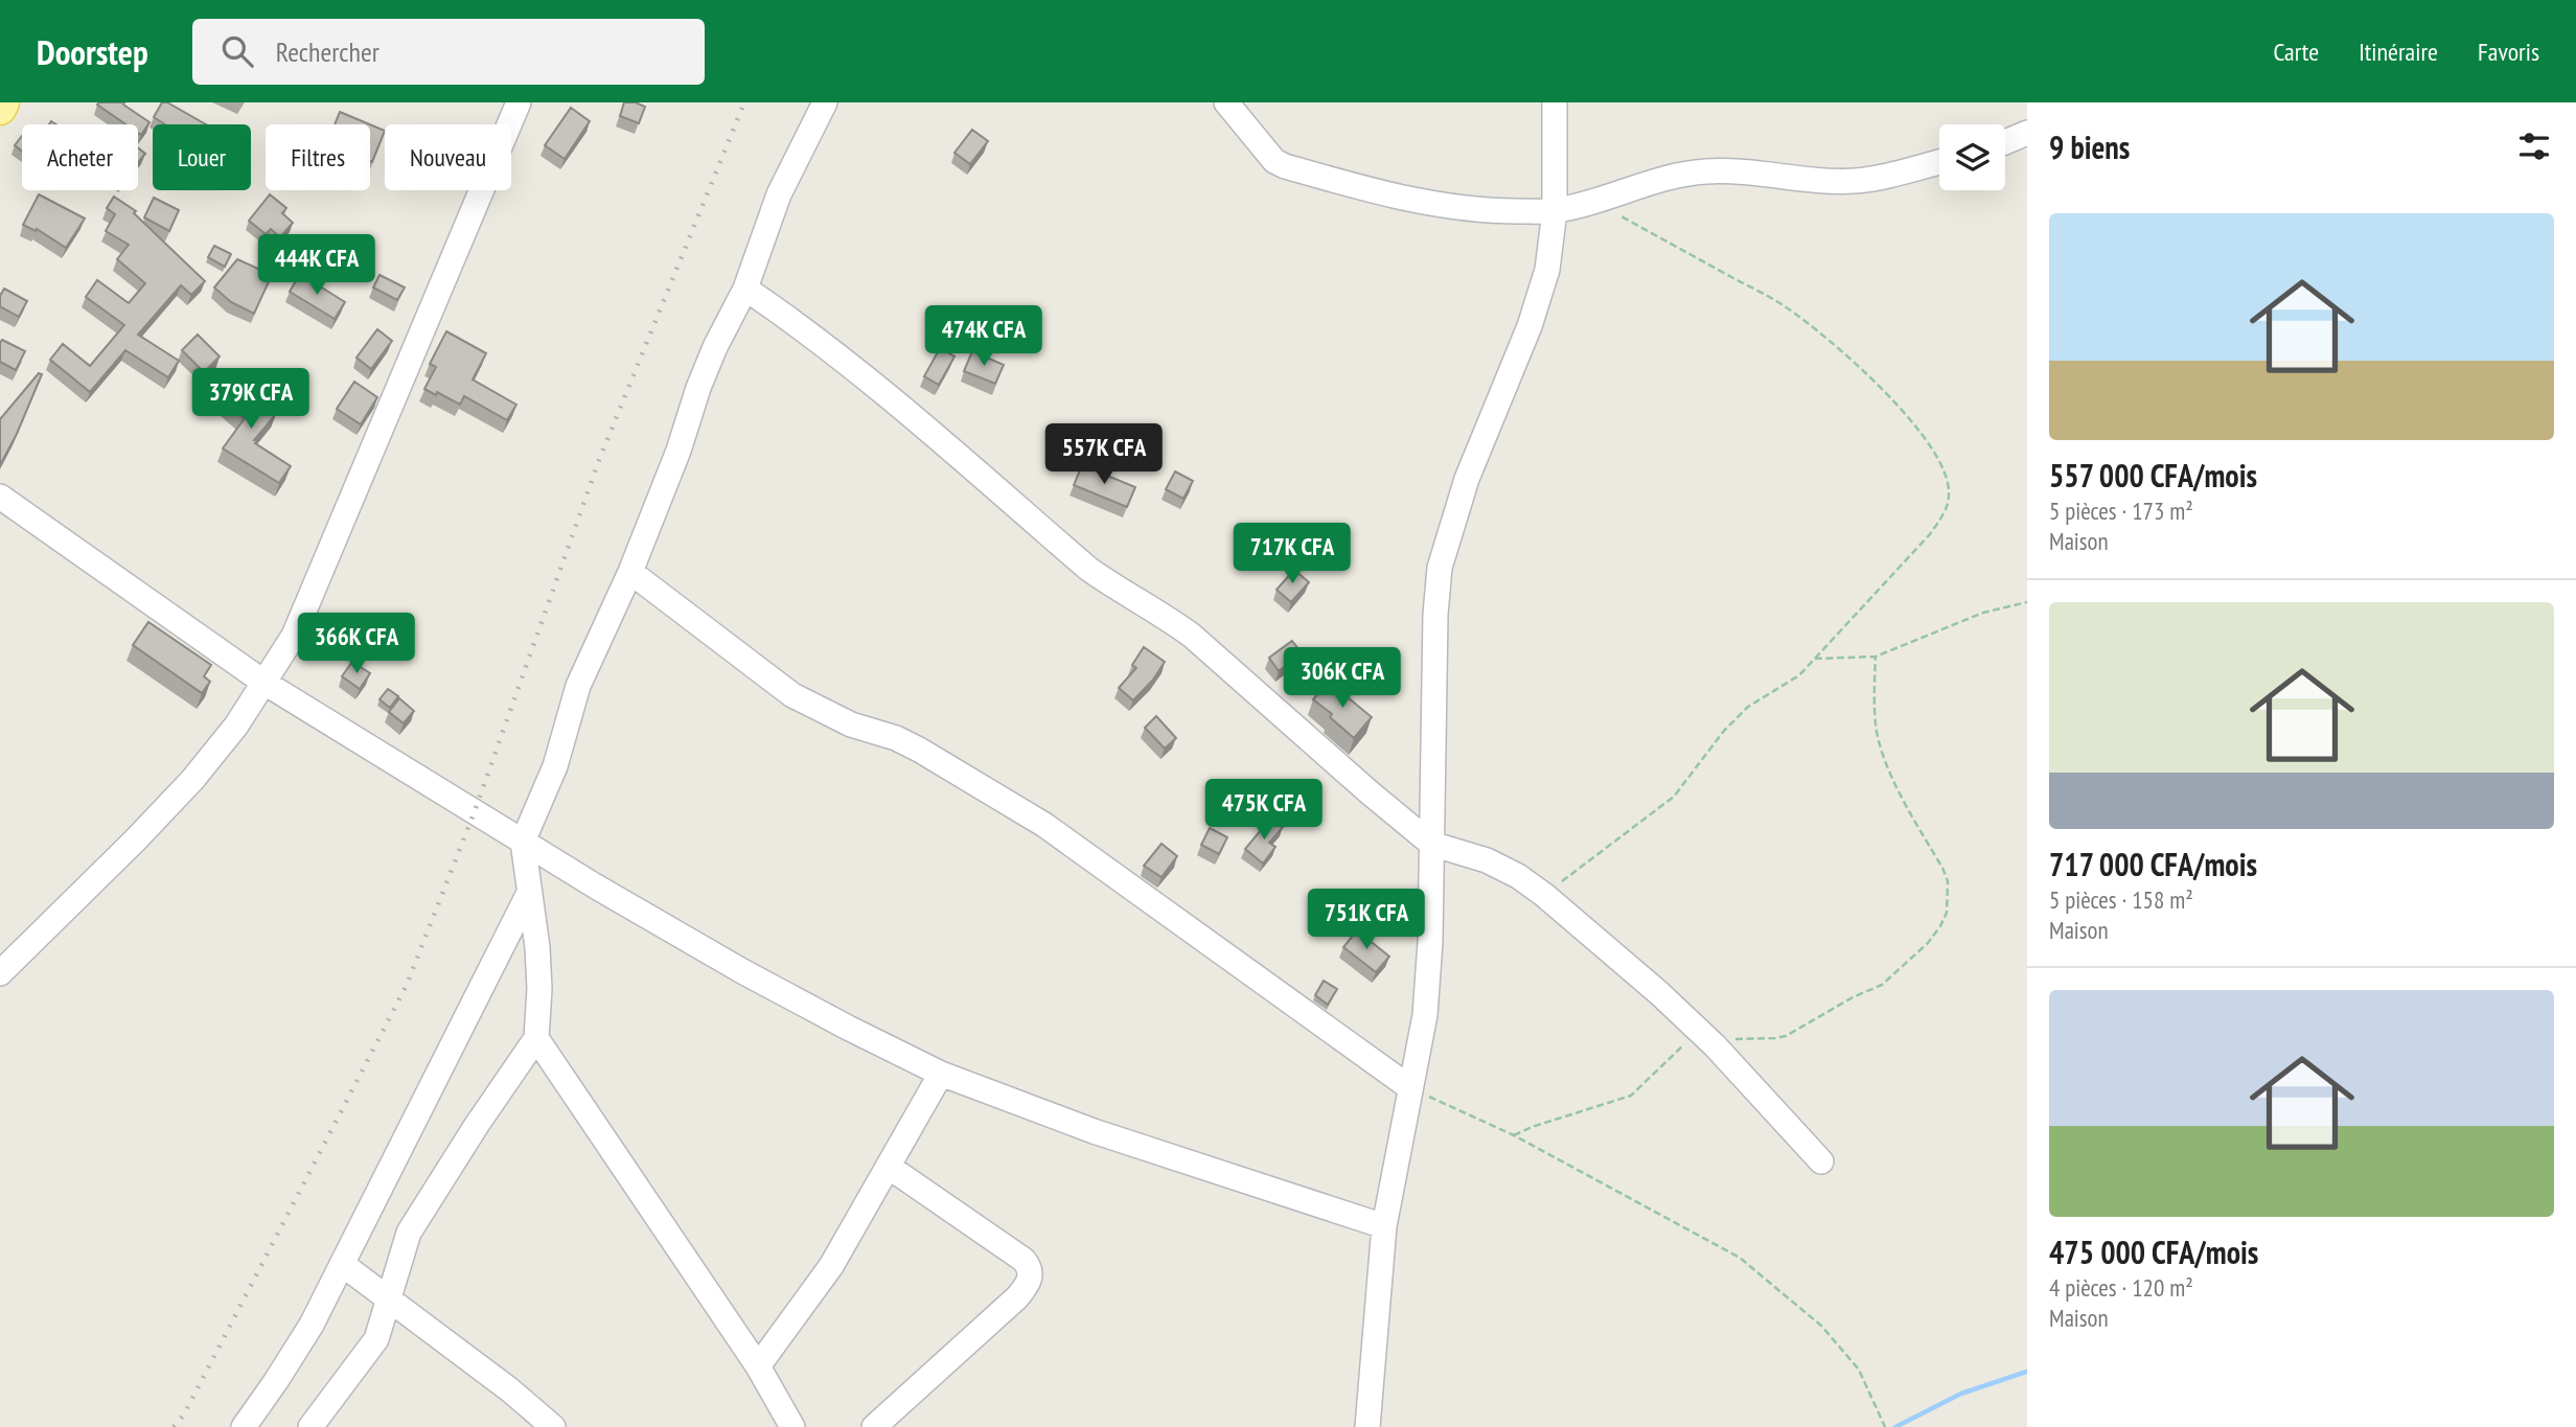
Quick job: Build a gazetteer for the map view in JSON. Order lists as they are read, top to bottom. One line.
{"page":{"header":"Doorstep","search":"Rechercher","nav":["Carte","Itinéraire","Favoris"],"heading":"9 biens","chip":["Acheter","Louer","Filtres","Nouveau"],"list":[{"name":"557 000 CFA/mois","note":"5 pièces · 173 m² · Maison"},{"name":"717 000 CFA/mois","note":"5 pièces · 158 m² · Maison"},{"name":"475 000 CFA/mois","note":"4 pièces · 120 m² · Maison"}],"price":["444K CFA","474K CFA","379K CFA","557K CFA","717K CFA","366K CFA","306K CFA","475K CFA","751K CFA"]}}
